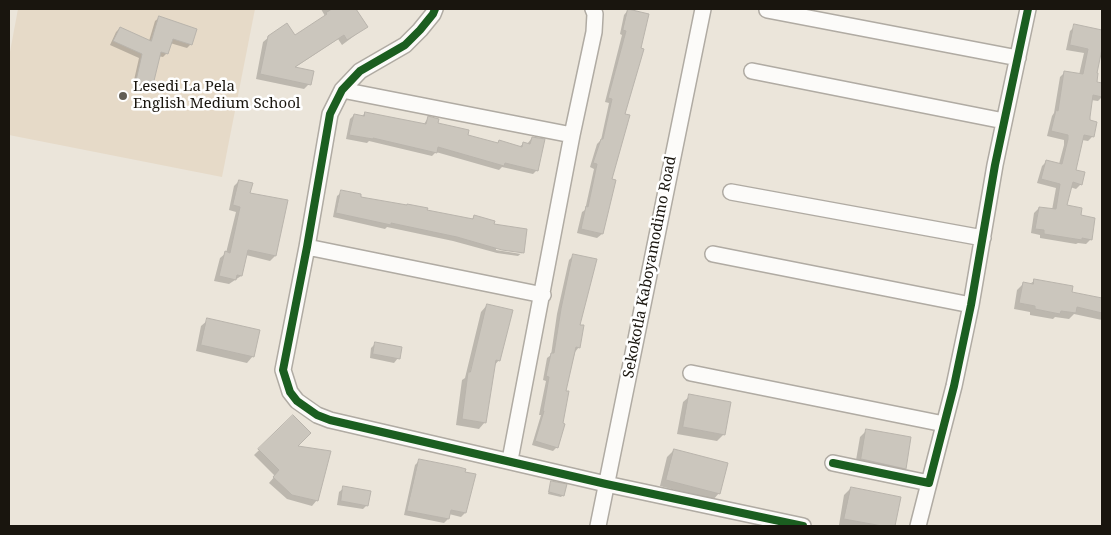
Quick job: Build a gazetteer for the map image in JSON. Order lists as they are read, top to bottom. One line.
{"streets":{"street":["Sekokotla Kaboyamodimo Road"]},"places":["Lesedi La Pela English Medium School"]}
